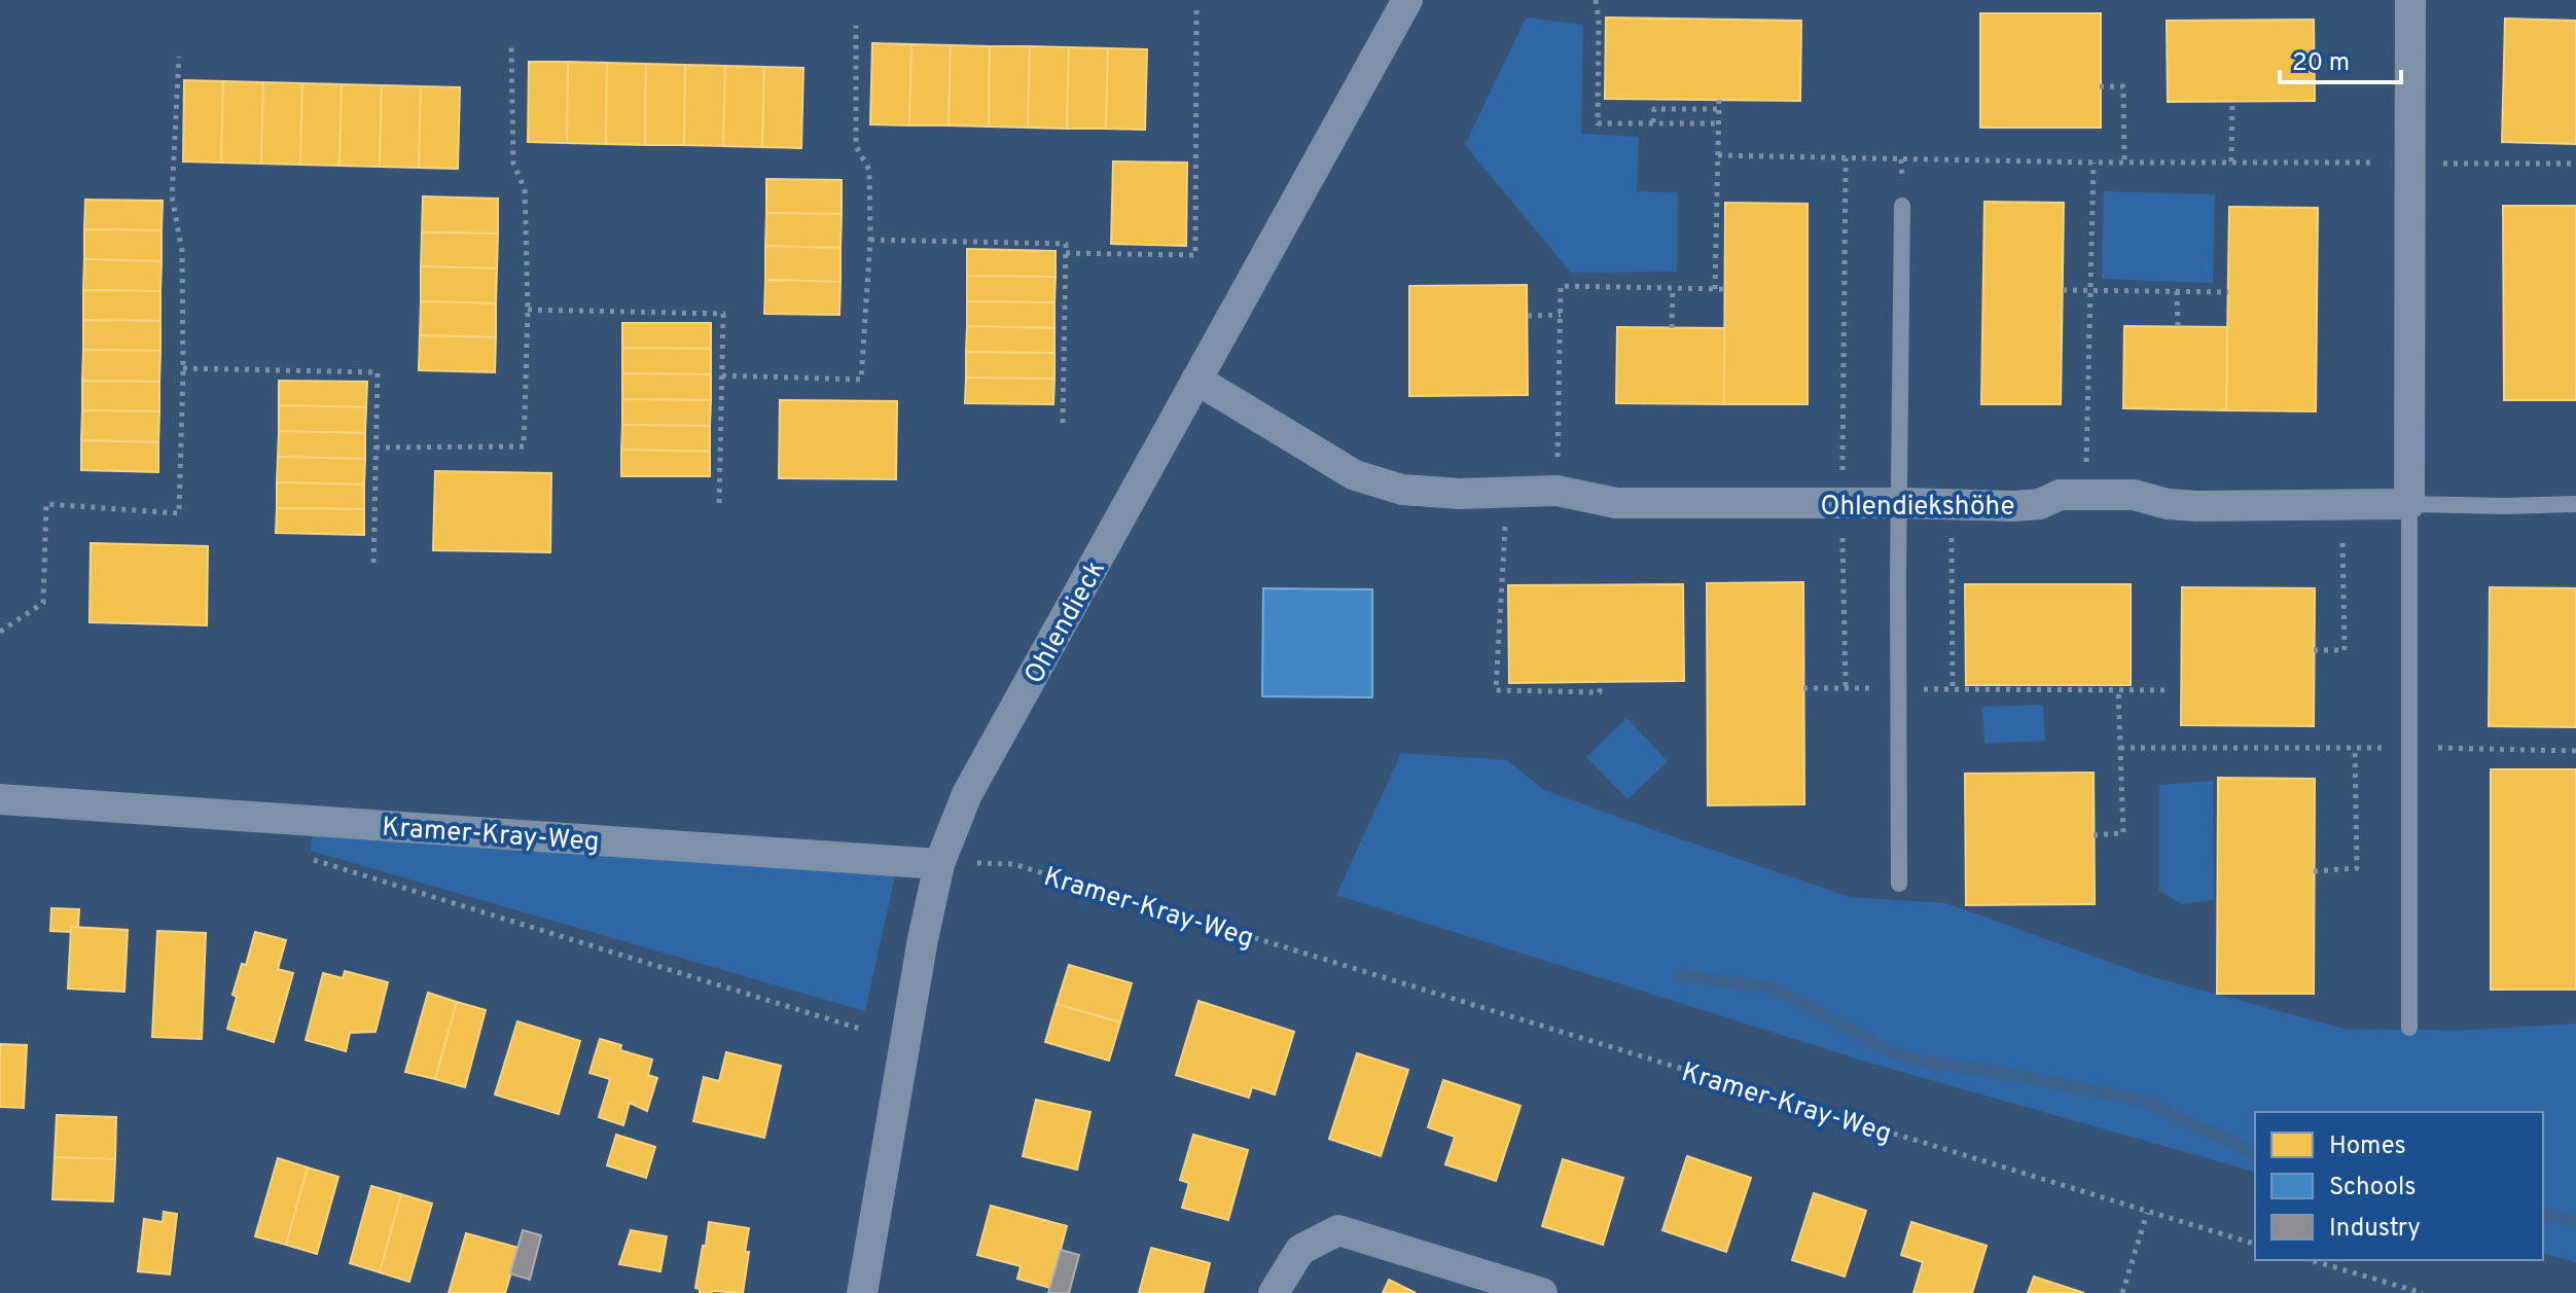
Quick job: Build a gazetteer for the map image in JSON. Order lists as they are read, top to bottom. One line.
{"streets":{"street":["Ohlendiekshöhe","Ohlendieck","Kramer-Kray-Weg"]},"crossings":[["Ohlendiekshöhe","Ohlendieck"],["Ohlendieck","Kramer-Kray-Weg"]],"legend":["Homes","Schools","Industry"],"scale_bar":"20 m"}
